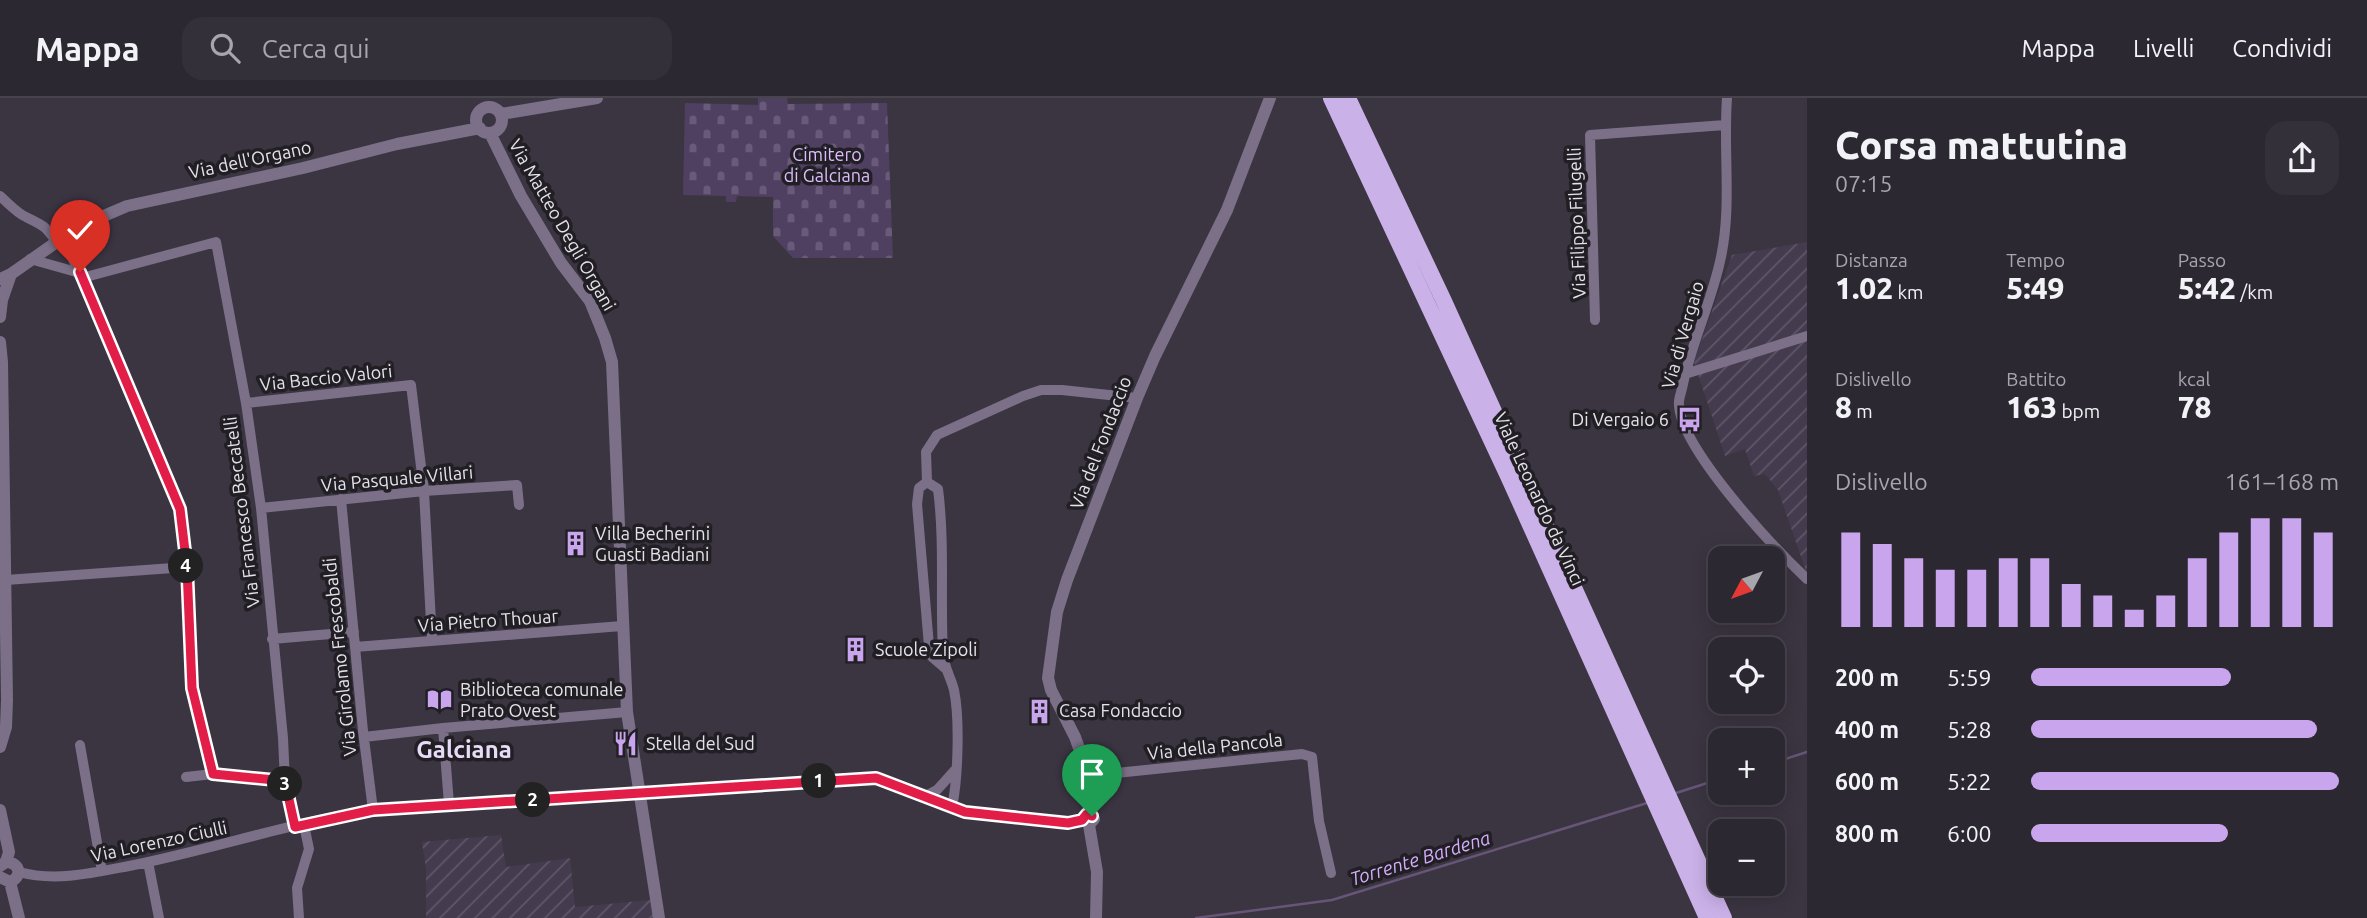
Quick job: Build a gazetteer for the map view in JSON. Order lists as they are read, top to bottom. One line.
{"streets":{"highway":["Viale Leonardo da Vinci"],"street":["Via dell'Organo","Via Filippo Filugelli","Via Matteo Degli Organi","Via di Vergaio","Via Baccio Valori","Via del Fondaccio","Via Pasquale Villari","Via Francesco Beccatelli","Via Pietro Thouar","Via Girolamo Frescobaldi","Via della Pancola","Via Lorenzo Ciulli"]},"crossings":[["Via dell'Organo","Via Matteo Degli Organi"],["Via Filippo Filugelli","Via di Vergaio"],["Via Matteo Degli Organi","Via Pietro Thouar"],["Via Matteo Degli Organi","Via Lorenzo Ciulli"],["Via Baccio Valori","Via Pasquale Villari"],["Via Baccio Valori","Via Francesco Beccatelli"],["Via del Fondaccio","Via della Pancola"],["Via del Fondaccio","Via Lorenzo Ciulli"],["Via Pasquale Villari","Via Francesco Beccatelli"],["Via Pasquale Villari","Via Girolamo Frescobaldi"],["Via Francesco Beccatelli","Via Lorenzo Ciulli"],["Via Pietro Thouar","Via Girolamo Frescobaldi"],["Via Girolamo Frescobaldi","Via Lorenzo Ciulli"]],"districts":["Galciana"],"water":["Torrente Bardena"],"parks":["Cimitero di Galciana"],"places":{"bus stop":["Di Vergaio 6"],"building":["Villa Becherini Guasti Badiani","Scuole Zipoli","Casa Fondaccio"],"library":["Biblioteca comunale Prato Ovest"],"restaurant":["Stella del Sud"]},"north":"bottom left","page":{"header":"Mappa","search":"Cerca qui","nav":["Mappa","Livelli","Condividi"],"heading":["Corsa mattutina","07:15"],"stats":[["Distanza","1.02 km"],["Tempo","5:49"],["Passo","5:42 /km"],["Dislivello","8 m"],["Battito","163 bpm"],["kcal","78"]],"chart":["Dislivello","161–168 m"],"map_buttons":["+","−"],"pins":["4","1","3","2"],"list":[{"name":"200 m","note":"5:59"},{"name":"400 m","note":"5:28"},{"name":"600 m","note":"5:22"},{"name":"800 m","note":"6:00"}]}}
